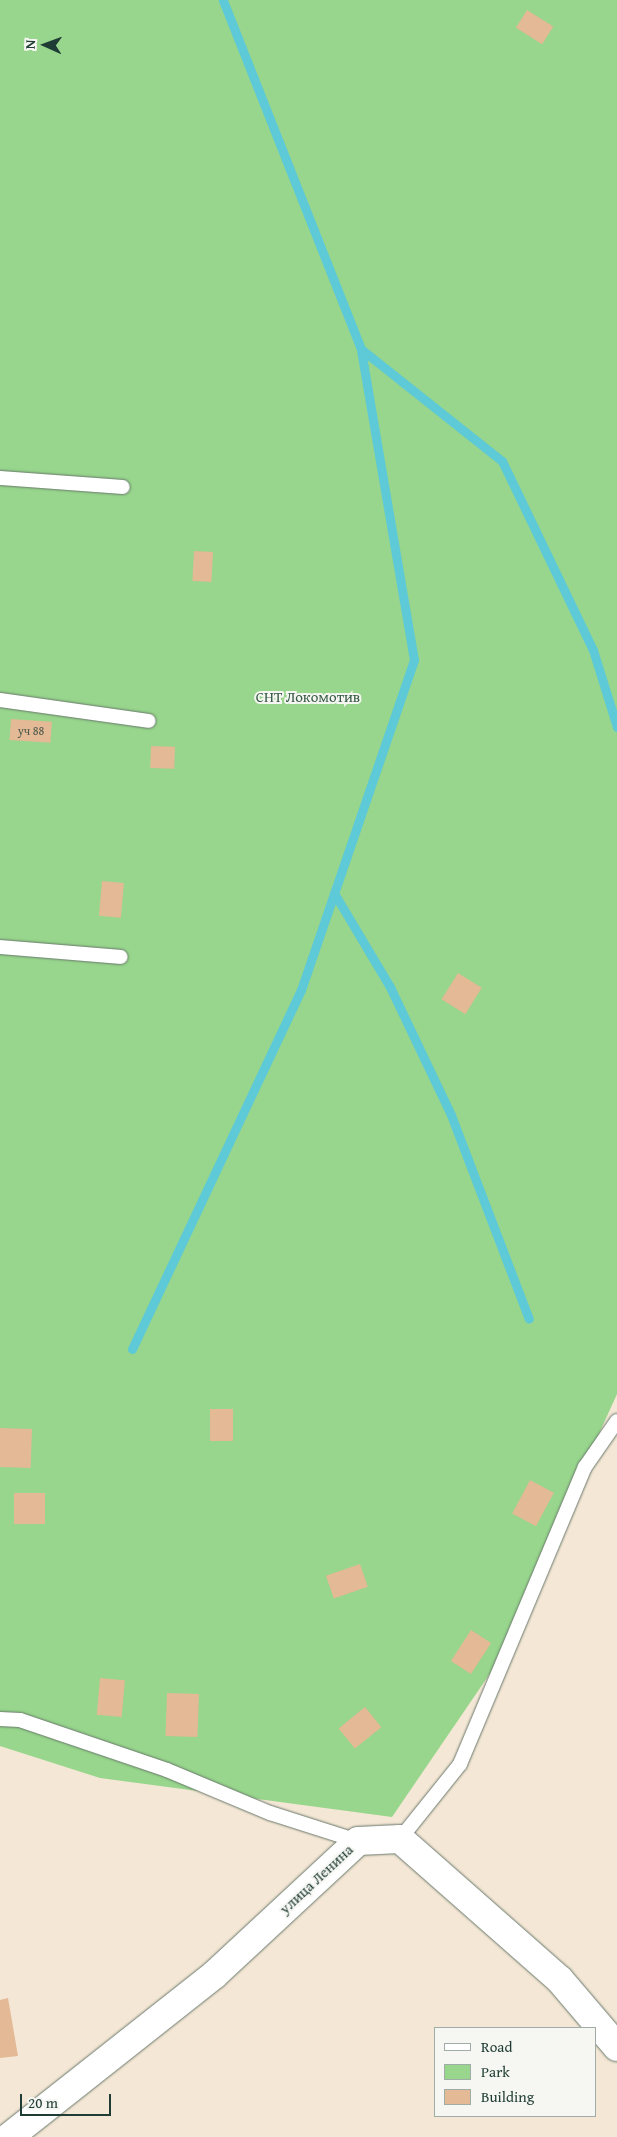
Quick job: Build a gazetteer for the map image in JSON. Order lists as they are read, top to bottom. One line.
{"streets":{"street":["улица Ленина"]},"parks":["СНТ Локомотив"],"house_numbers":["уч 88"],"legend":["Road","Park","Building"],"scale_bar":"20 m","north":"left"}
